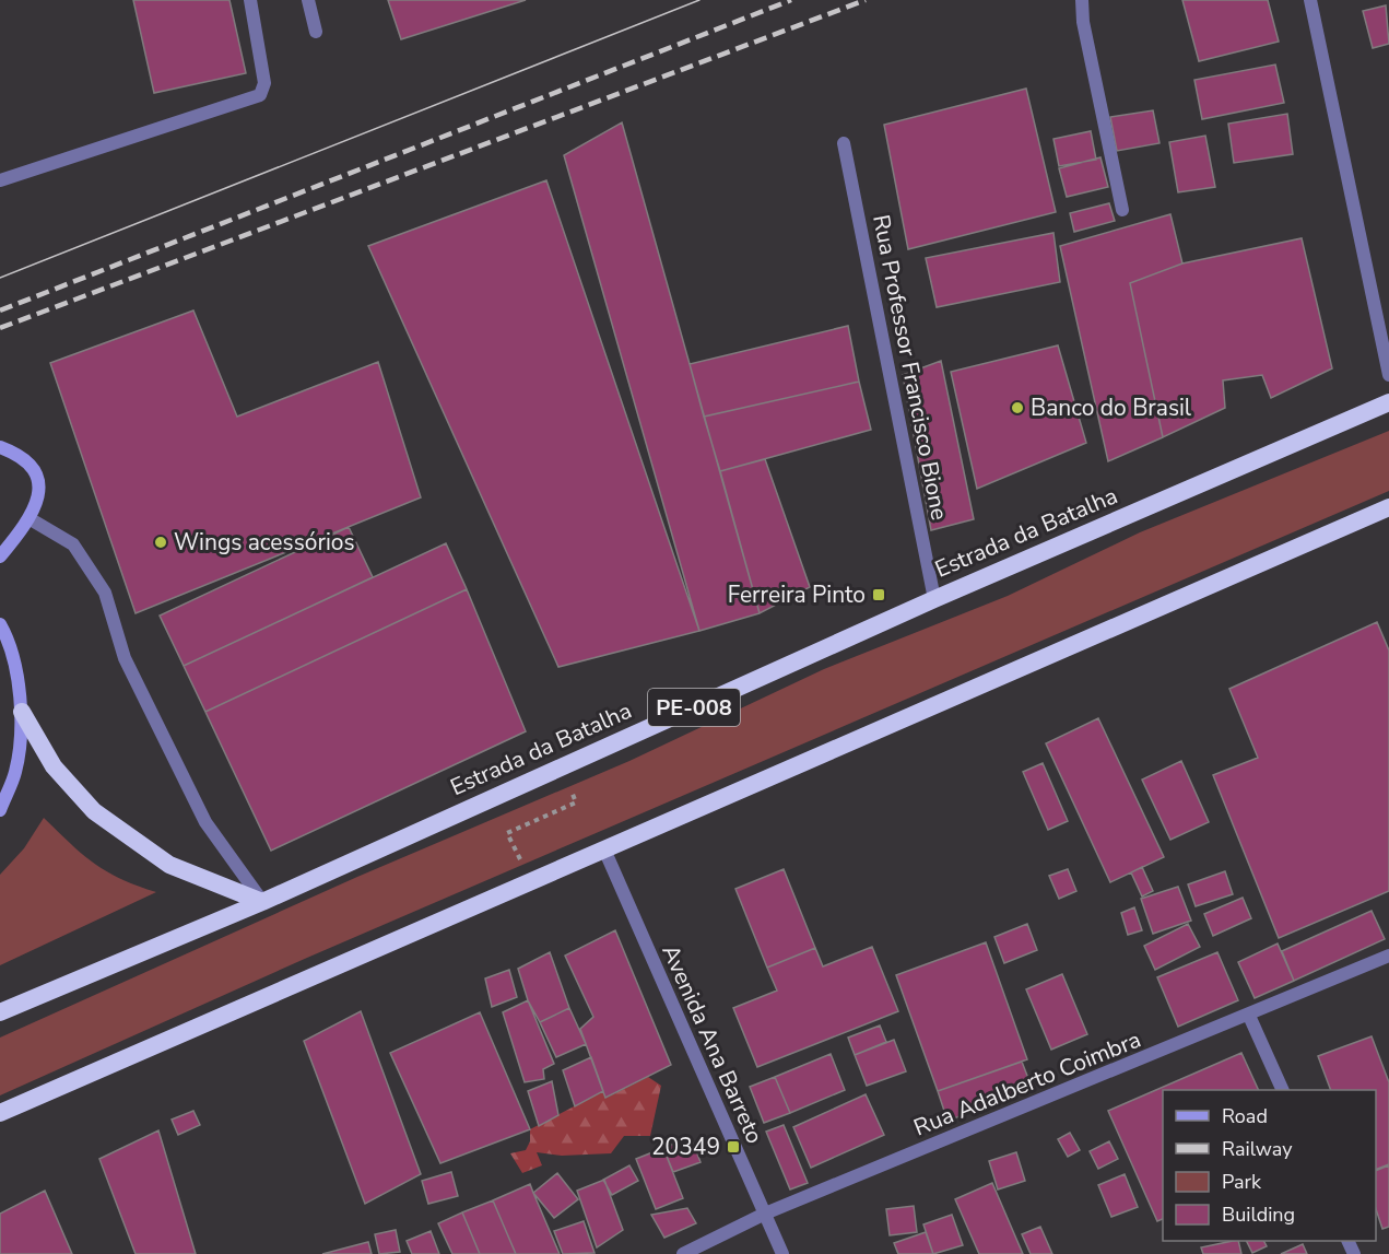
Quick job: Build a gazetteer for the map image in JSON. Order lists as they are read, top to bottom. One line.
{"streets":{"highway":["Estrada da Batalha","PE-008"],"street":["Rua Professor Francisco Bione","Avenida Ana Barreto","Rua Adalberto Coimbra"]},"crossings":[["Rua Professor Francisco Bione","Estrada da Batalha"],["Avenida Ana Barreto","Rua Adalberto Coimbra"]],"places":{"other":["Banco do Brasil","Wings acessórios"],"transit":["Ferreira Pinto","20349"]},"legend":["Road","Railway","Park","Building"]}
